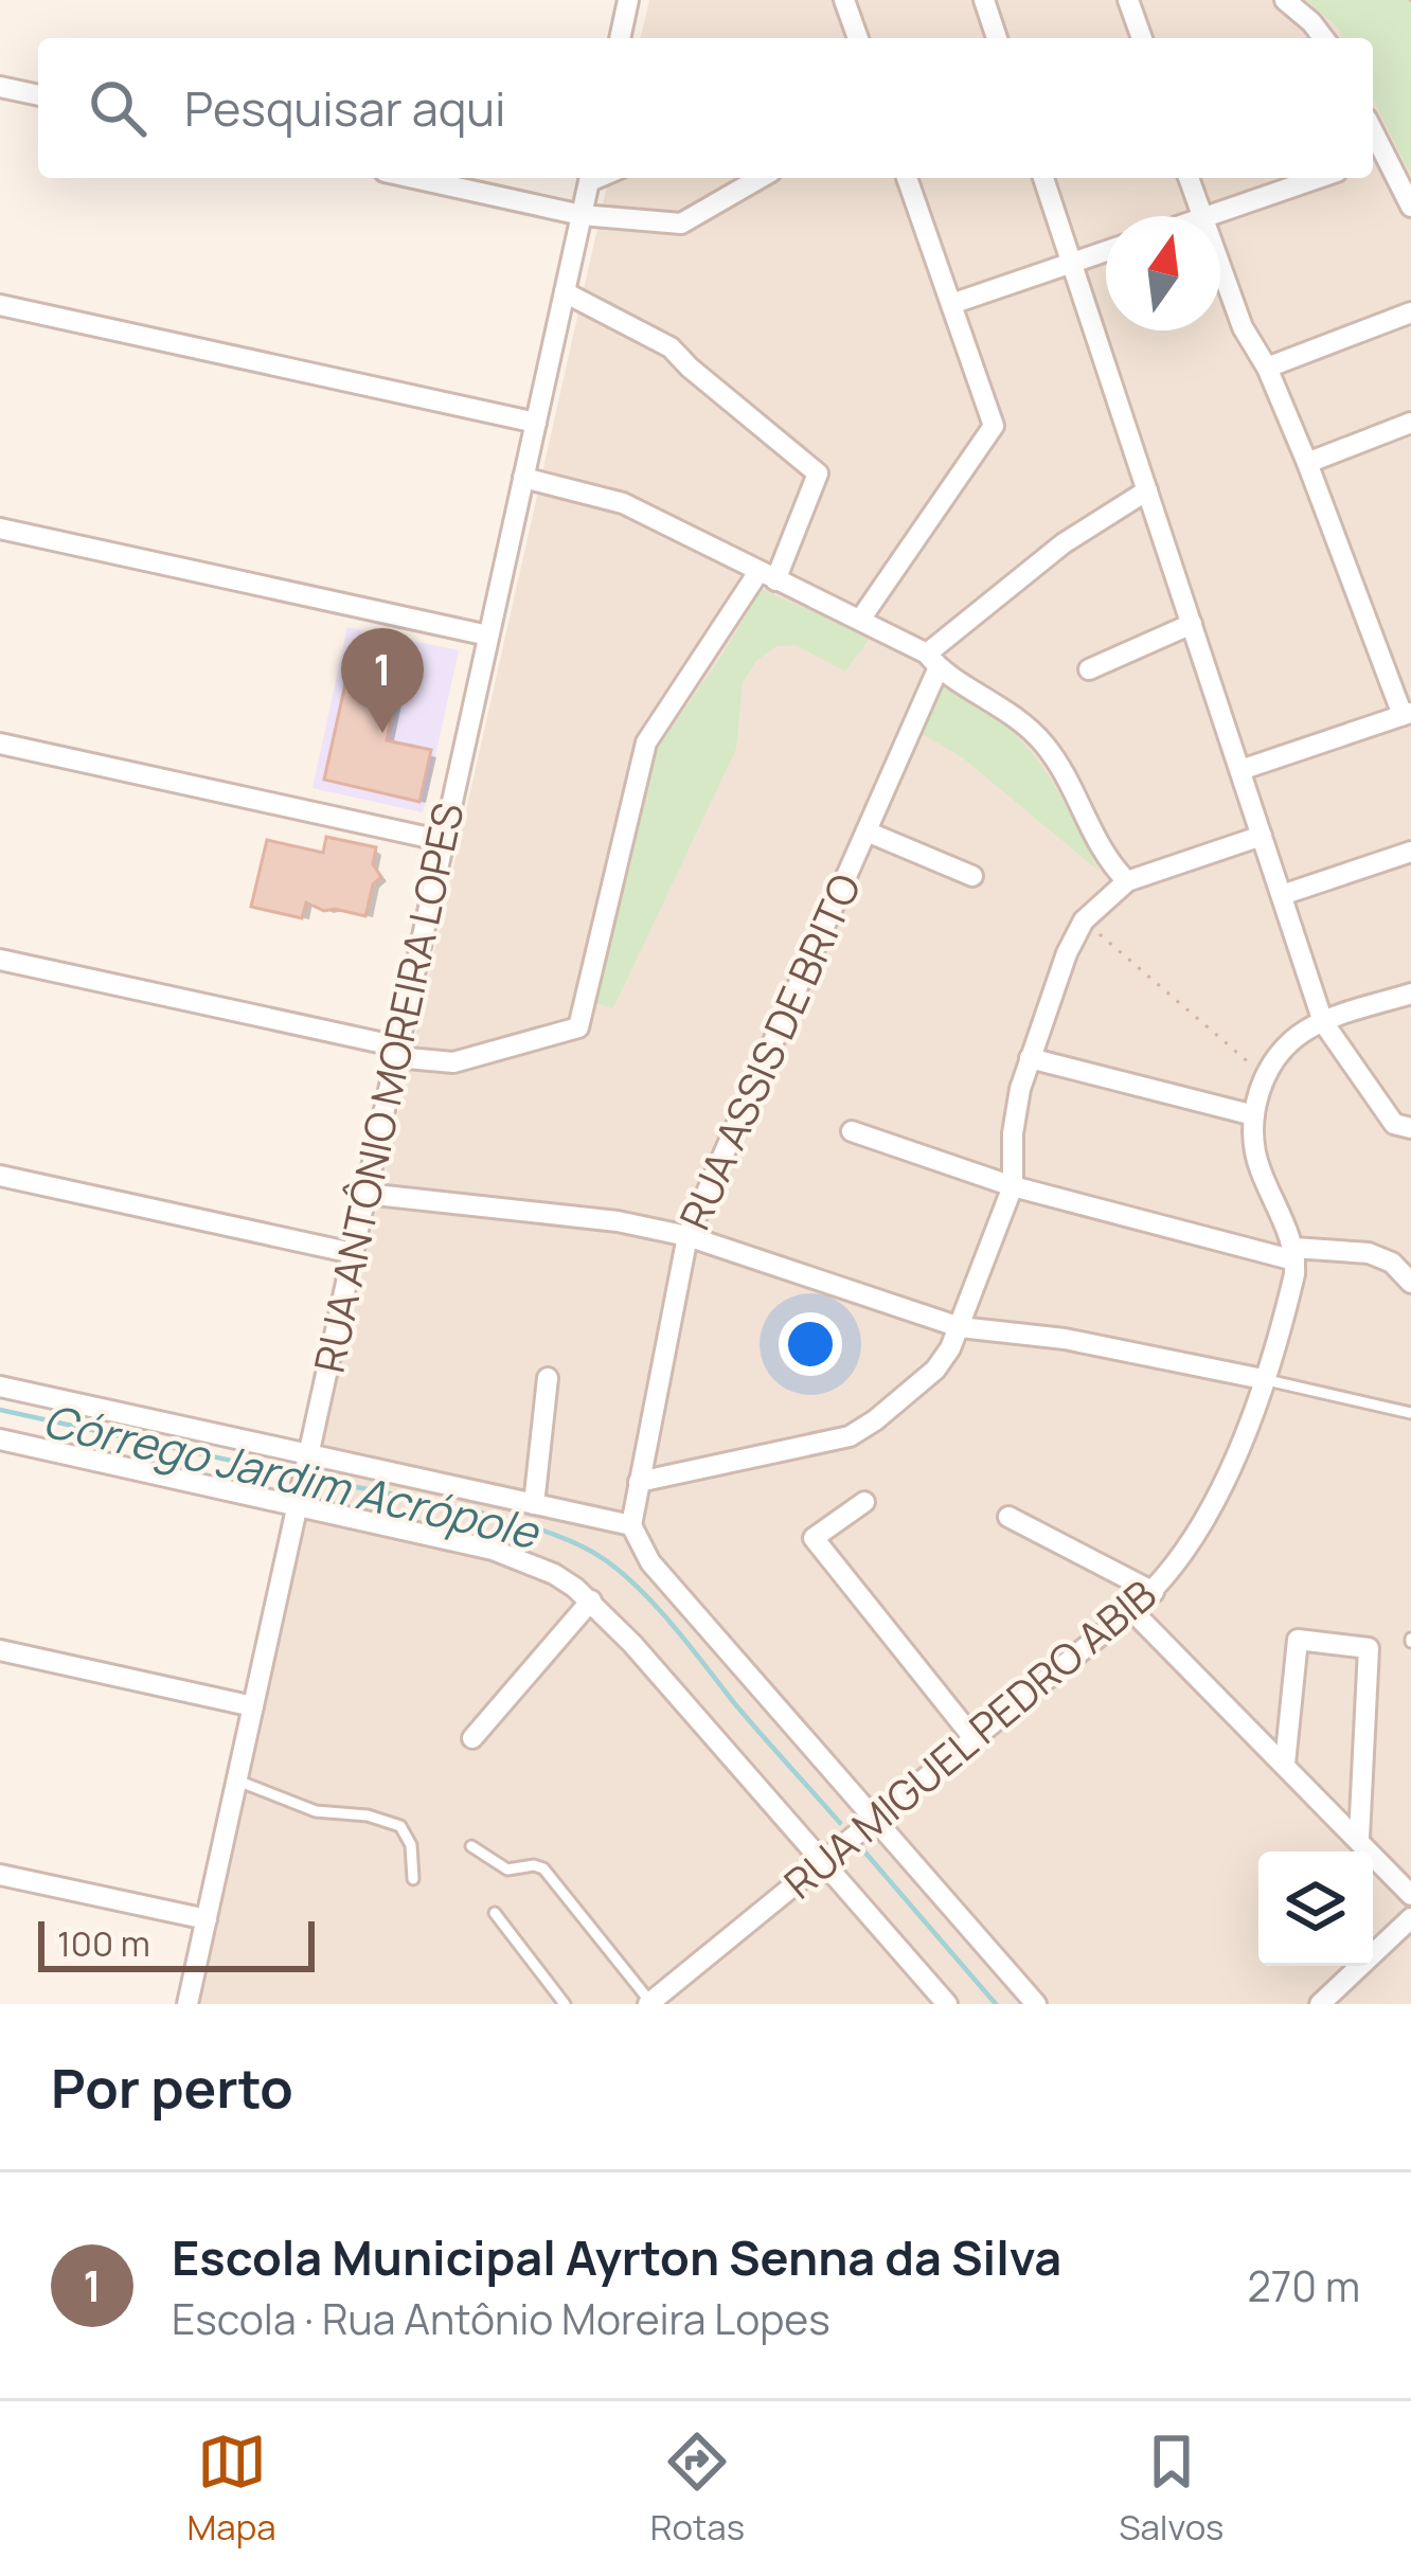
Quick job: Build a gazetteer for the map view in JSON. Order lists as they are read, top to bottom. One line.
{"streets":{"street":["RUA ASSIS DE BRITO","RUA ANTÔNIO MOREIRA LOPES","RUA MIGUEL PEDRO ABIB"]},"water":["Córrego Jardim Acrópole"],"scale_bar":"100 m","north":"top","page":{"search":"Pesquisar aqui","pins":"1","scale":"100 m","heading":"Por perto","list":[{"mark":"1","name":"Escola Municipal Ayrton Senna da Silva","note":"Escola · Rua Antônio Moreira Lopes","value":"270 m"}],"nav":["Mapa","Rotas","Salvos"]}}
